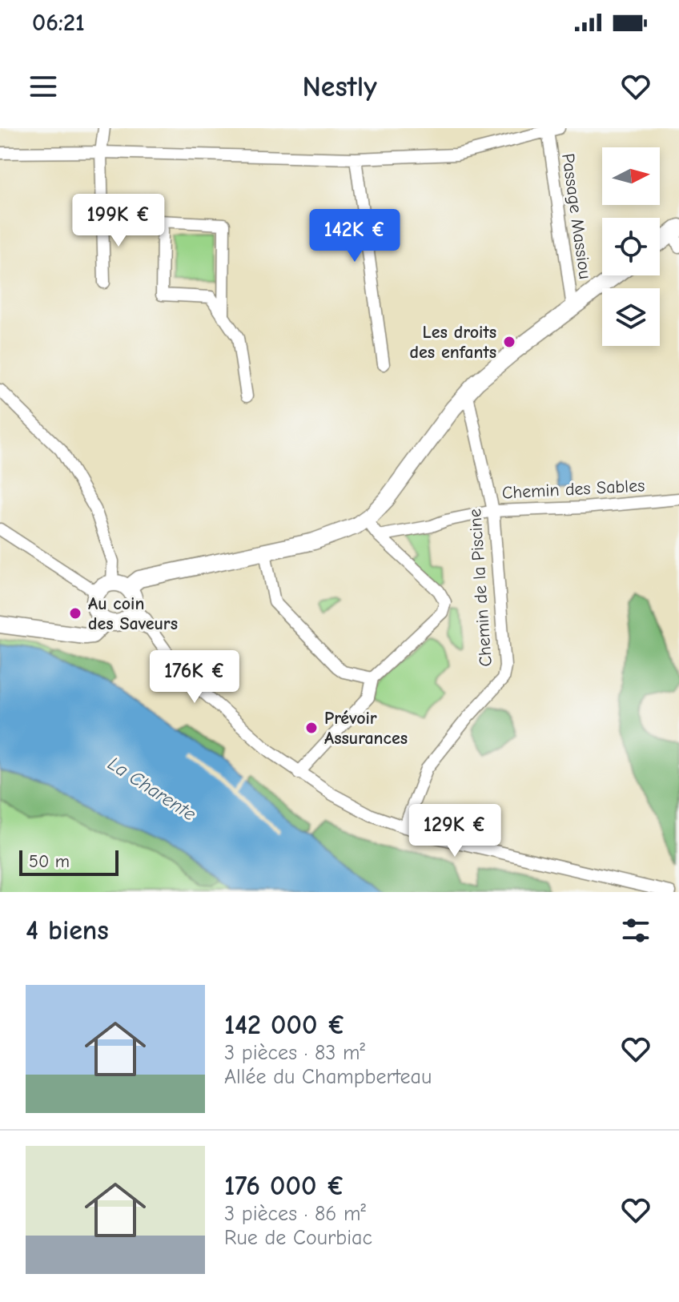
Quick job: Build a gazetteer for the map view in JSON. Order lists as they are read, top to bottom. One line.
{"streets":{"street":["Passage Massiou","Chemin des Sables","Chemin de la Piscine"]},"crossings":[["Chemin des Sables","Chemin de la Piscine"]],"water":["La Charente"],"places":["Les droits des enfants","Au coin des Saveurs","Prévoir Assurances"],"scale_bar":"50 m","north":"right","page":{"status":"06:21","header":"Nestly","price":["199K €","142K €","176K €","129K €"],"scale":"50 m","heading":"4 biens","list":[{"name":"142 000 €","note":"3 pièces · 83 m² · Allée du Champberteau"},{"name":"176 000 €","note":"3 pièces · 86 m² · Rue de Courbiac"}]}}
